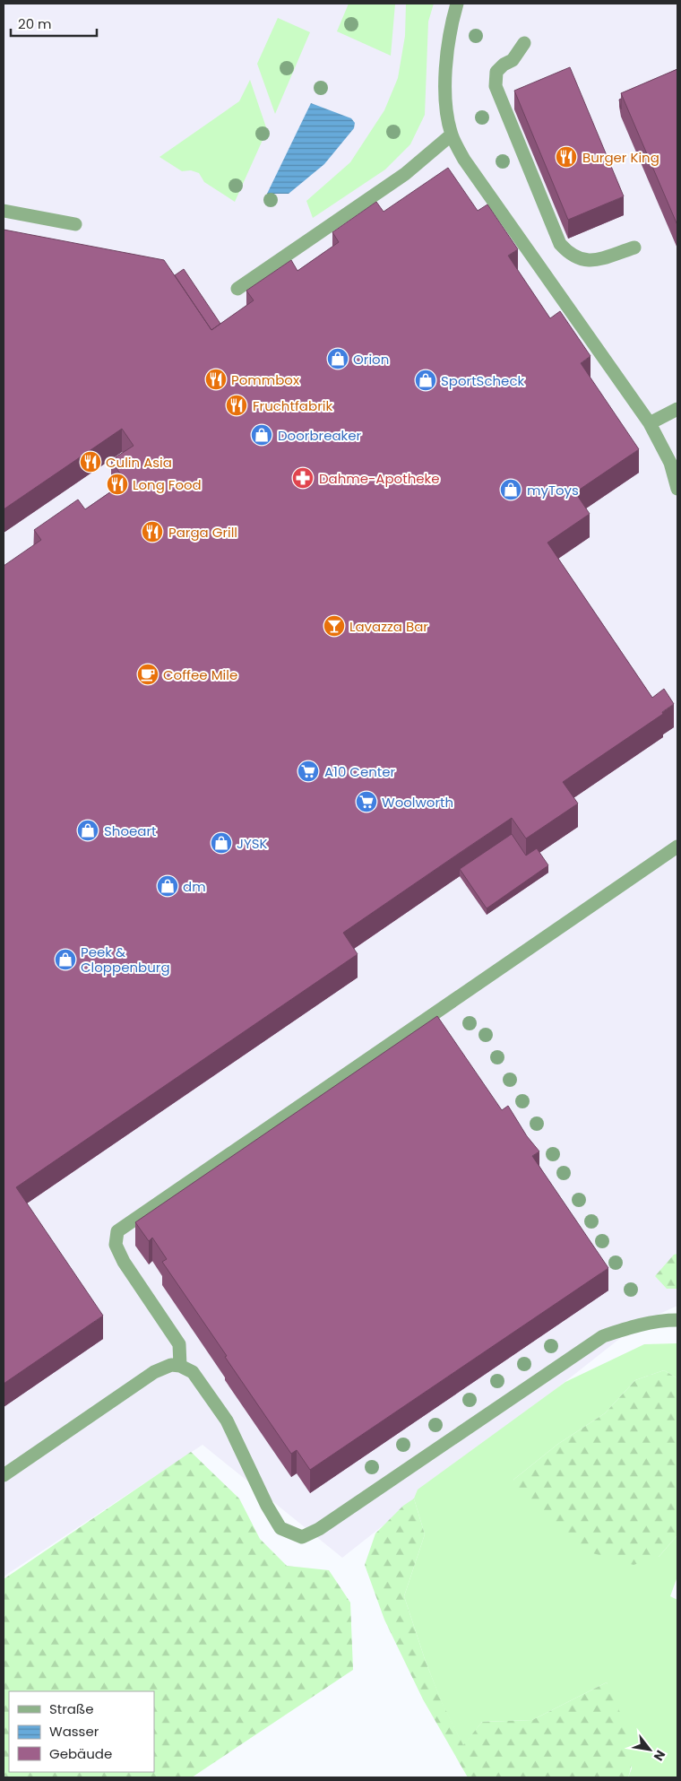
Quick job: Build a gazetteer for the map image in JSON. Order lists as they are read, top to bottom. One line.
{"places":{"restaurant":["Burger King","Pommbox","Fruchtfabrik","Culin Asia","Long Food","Parga Grill"],"shop":["Orion","SportScheck","Doorbreaker","myToys","Shoeart","JYSK","dm","Peek & Cloppenburg"],"pharmacy":["Dahme-Apotheke"],"bar":["Lavazza Bar"],"cafe":["Coffee Mile"],"supermarket":["A10 Center","Woolworth"]},"legend":["Straße","Wasser","Gebäude"],"scale_bar":"20 m","north":"bottom right"}
